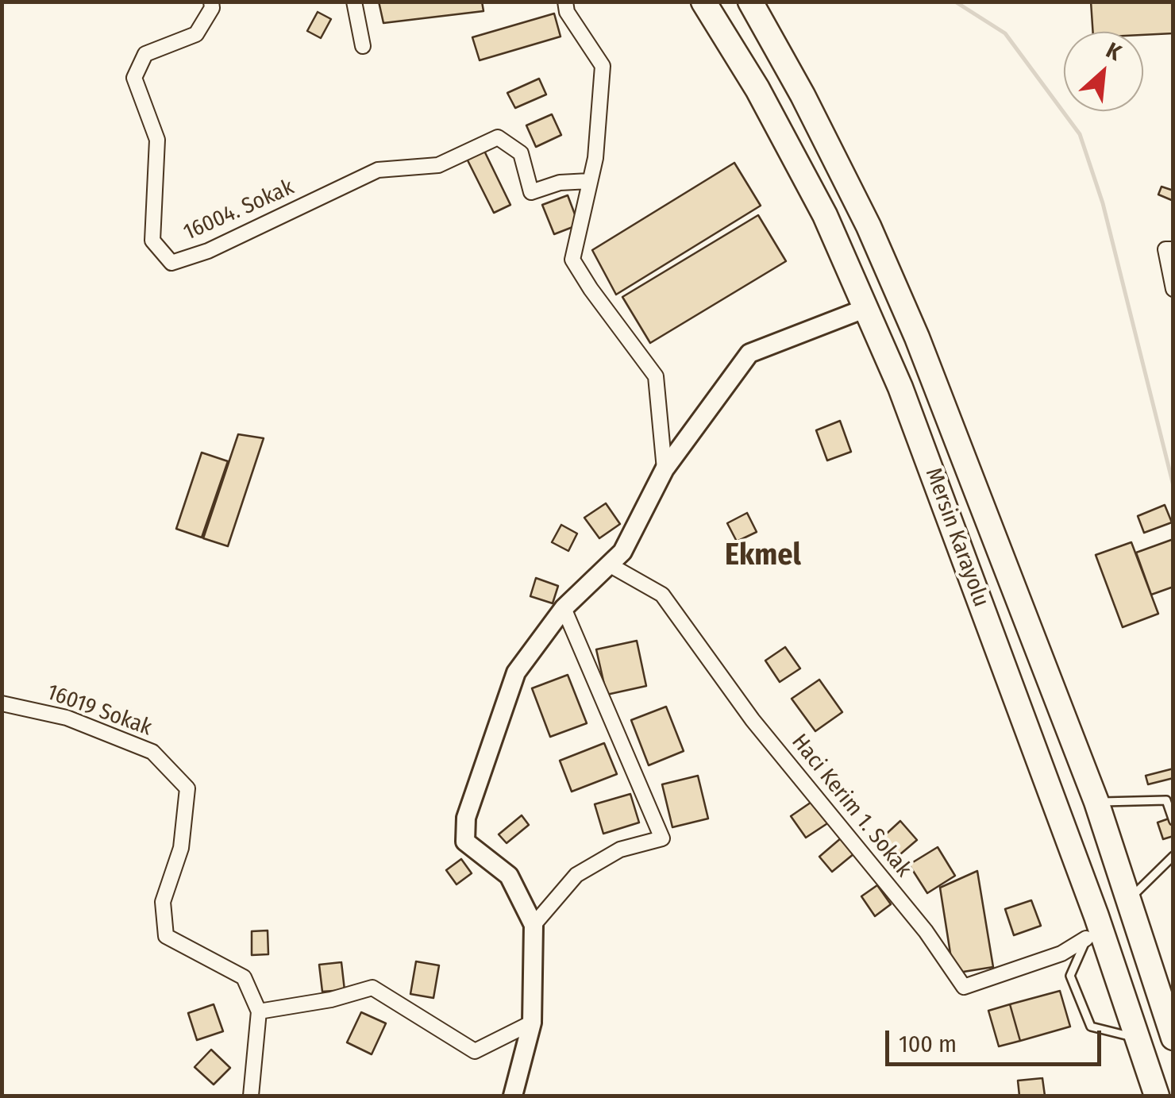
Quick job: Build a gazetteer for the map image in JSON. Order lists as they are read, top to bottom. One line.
{"streets":{"highway":["Mersin Karayolu"],"street":["16004. Sokak","16019 Sokak","Haci Kerim 1. Sokak"]},"districts":["Ekmel"],"scale_bar":"100 m","north":"top right"}
